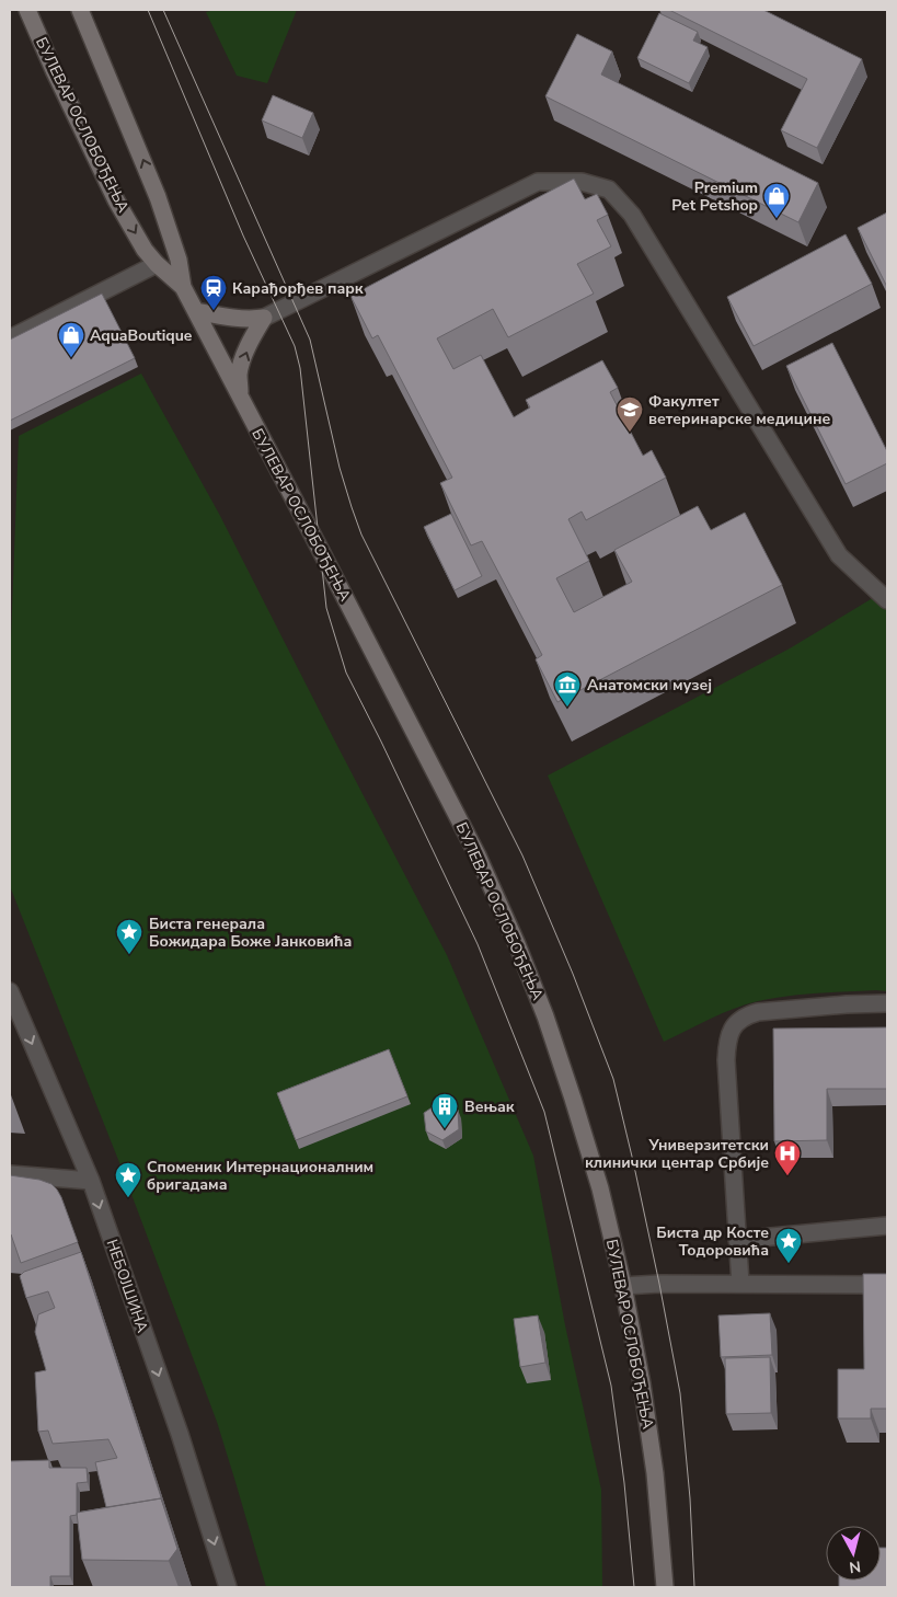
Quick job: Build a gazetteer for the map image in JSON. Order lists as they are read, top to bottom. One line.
{"streets":{"main road":["БУЛЕВАР ОСЛОБОЂЕЊА"],"street":["НЕБОЈШИНА"]},"one_way":["НЕБОЈШИНА"],"places":{"shop":["Premium Pet Petshop","AquaBoutique"],"station":["Карађорђев парк"],"school or university":["Факултет ветеринарске медицине"],"museum":["Анатомски музеј"],"place":["Биста генерала Божидара Боже Јанковића","Споменик Интернационалним бригадама","Биста др Косте Тодоровића"],"building":["Вењак"],"hospital":["Универзитетски клинички центар Србије"]},"north":"bottom"}
